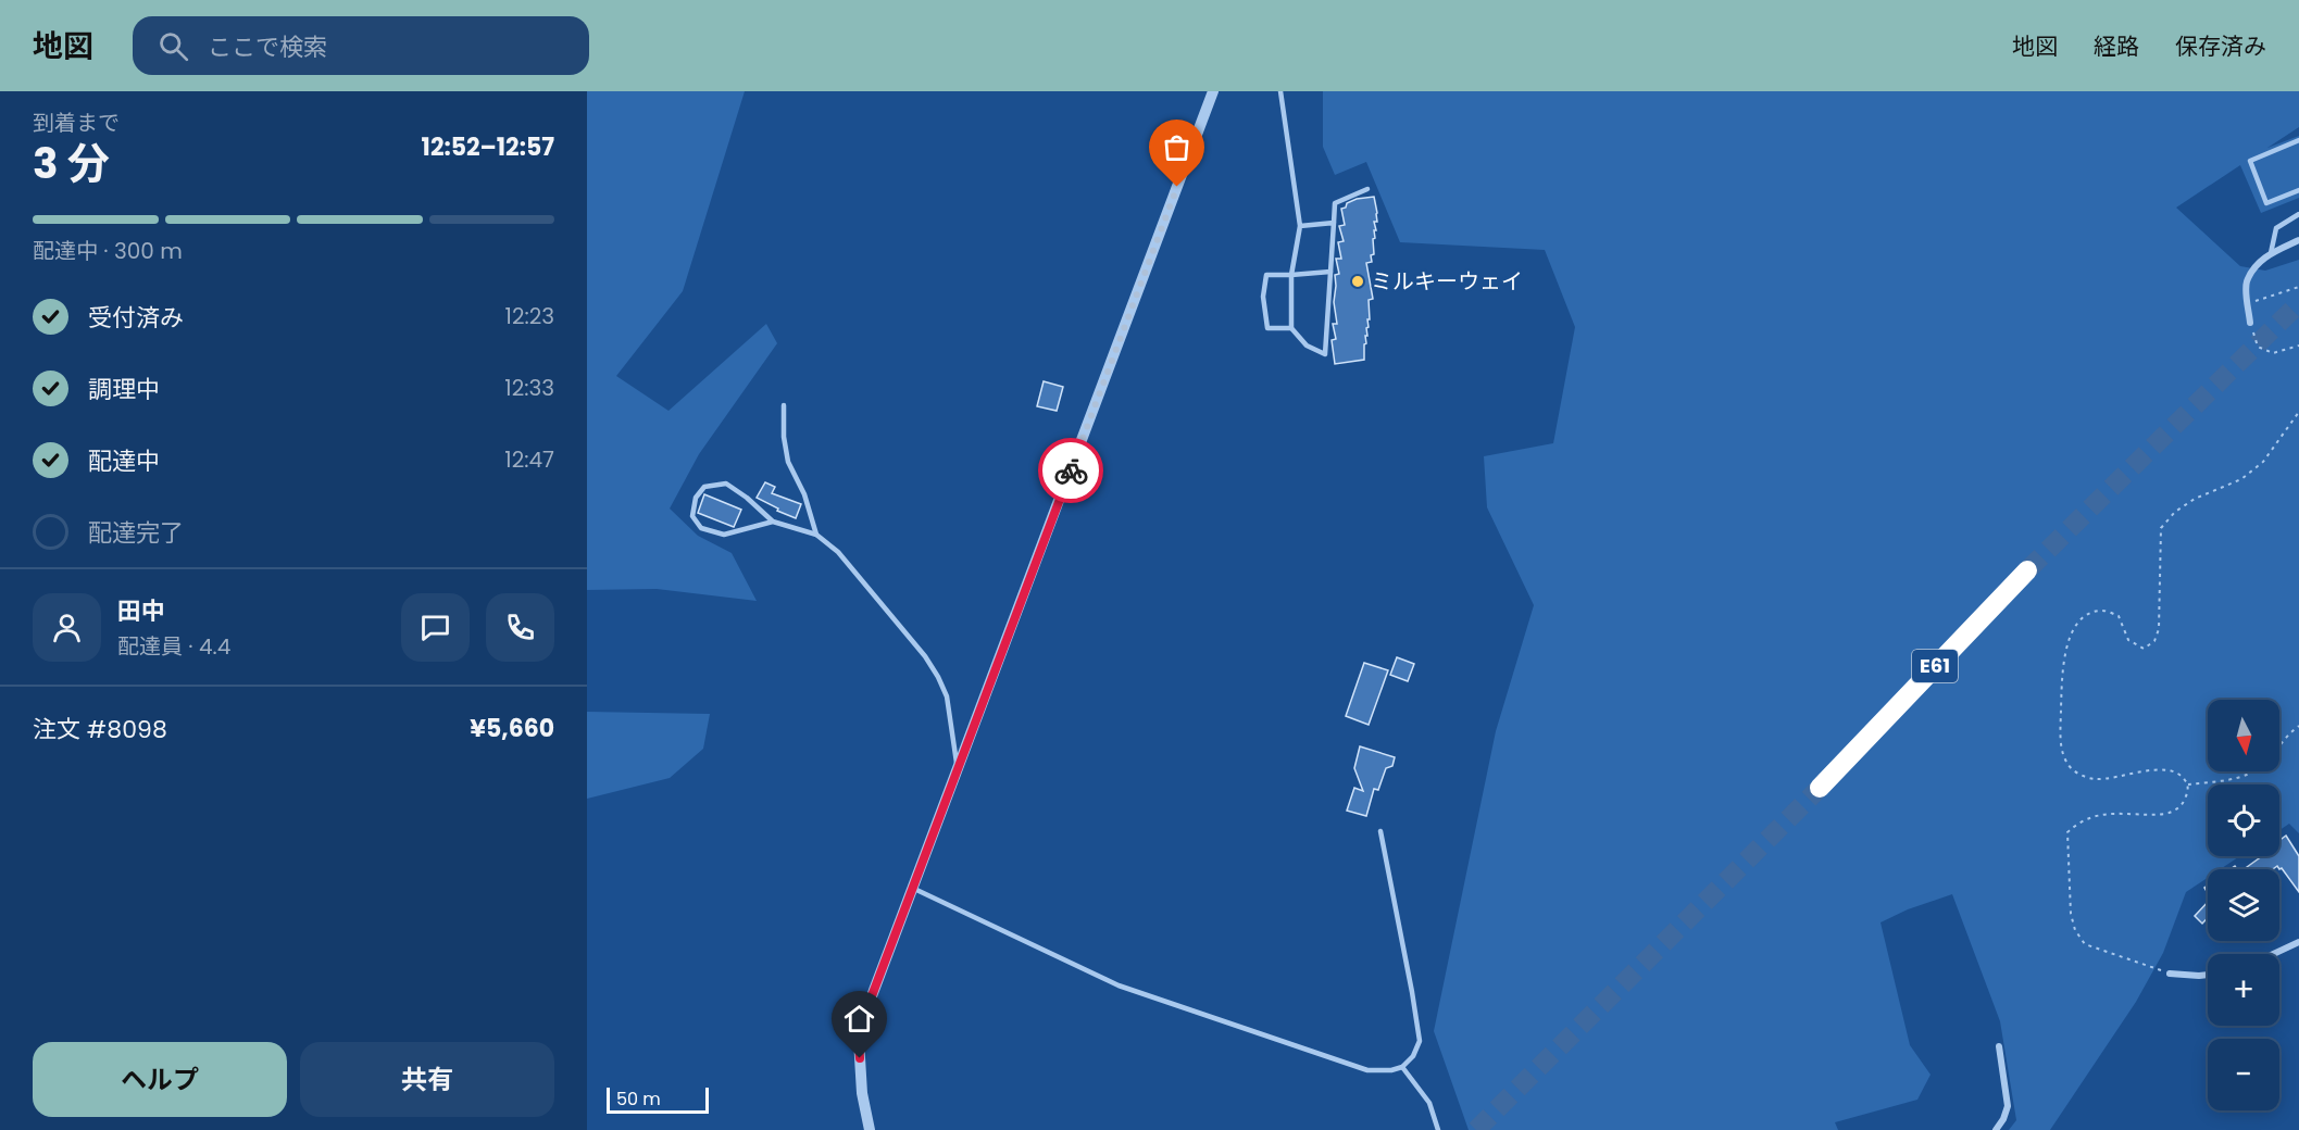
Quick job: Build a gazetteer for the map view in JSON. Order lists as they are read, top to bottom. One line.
{"streets":{"highway":["E61"]},"places":["ミルキーウェイ"],"scale_bar":"50 m","north":"bottom","page":{"header":"地図","search":"ここで検索","nav":["地図","経路","保存済み"],"heading":["3 分","到着まで","12:52–12:57"],"panel":["田中","配達員 · 4.4","注文 #8098","¥5,660"],"bar":"配達中 · 300 m","list":[["受付済み","12:23"],["調理中","12:33"],["配達中","12:47"],"配達完了"],"map_buttons":["+","−"],"buttons":["ヘルプ","共有"],"scale":"50 m"}}
